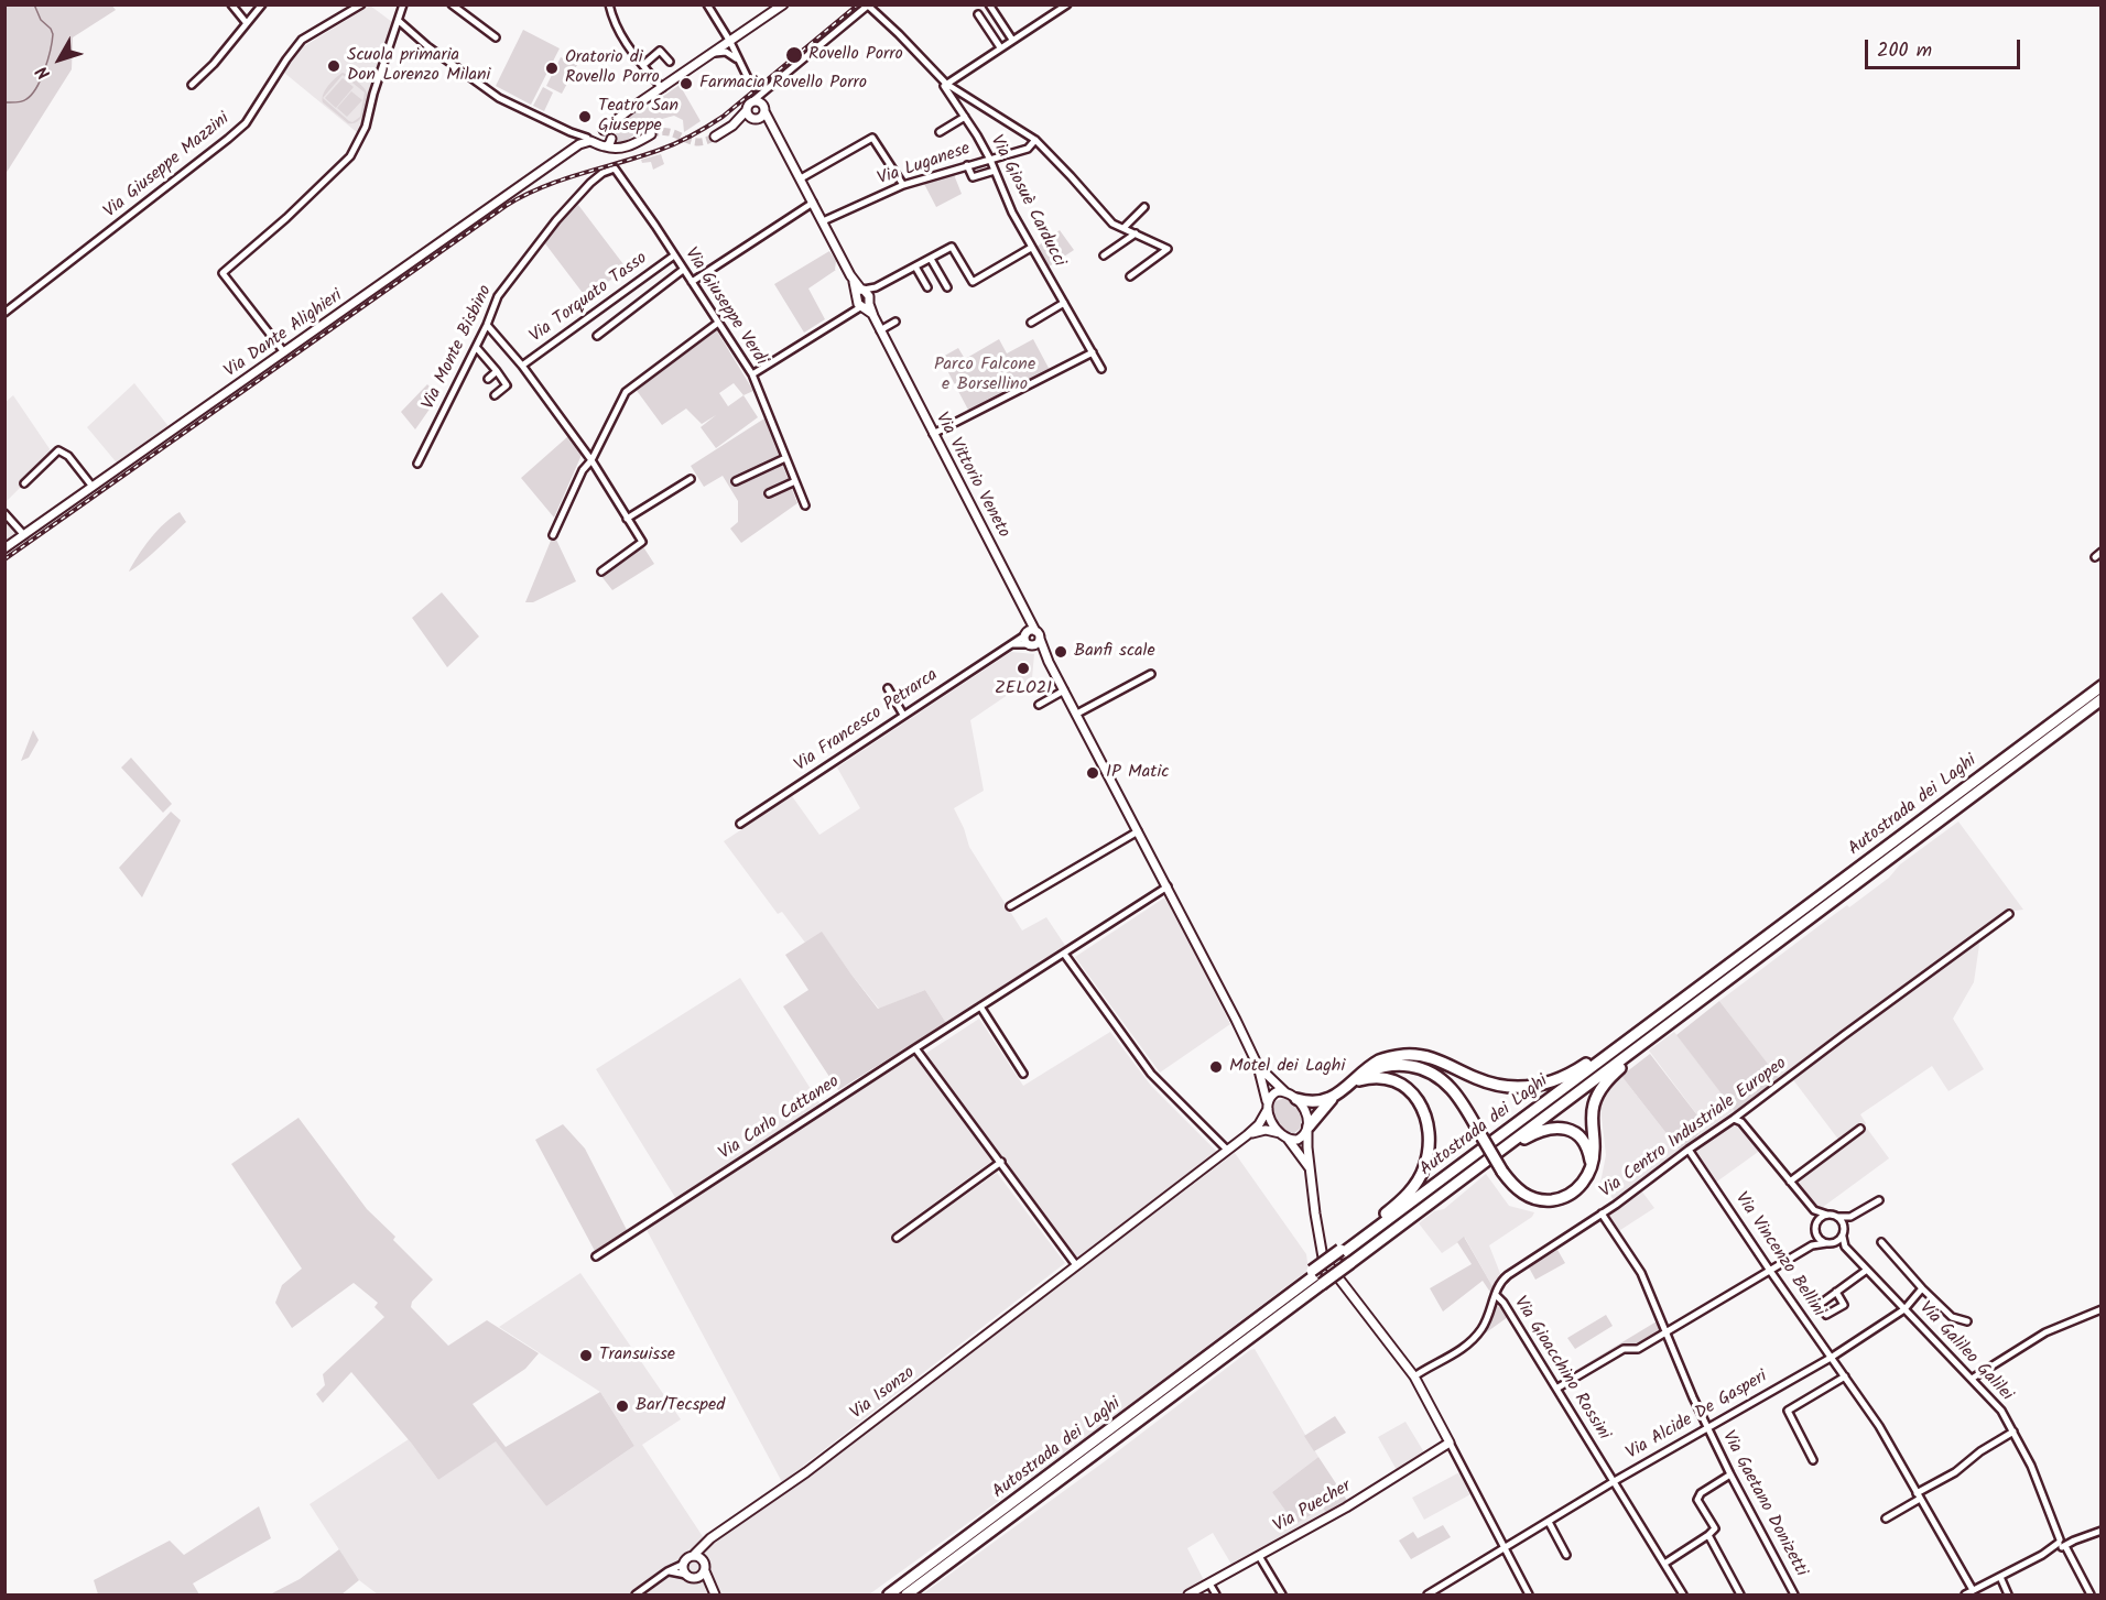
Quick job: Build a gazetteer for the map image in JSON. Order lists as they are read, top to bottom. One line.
{"streets":{"highway":["Autostrada dei Laghi"],"street":["Via Luganese","Via Giuseppe Mazzini","Via Giosuè Carducci","Via Torquato Tasso","Via Giuseppe Verdi","Via Dante Alighieri","Via Monte Bisbino","Via Vittorio Veneto","Via Francesco Petrarca","Via Carlo Cattaneo","Via Centro Industriale Europeo","Via Vincenzo Bellini","Via Galileo Galilei","Via Gioacchino Rossini","Via Isonzo","Via Alcide De Gasperi","Via Gaetano Donizetti","Via Puecher"]},"crossings":[["Via Luganese","Via Giosuè Carducci"],["Via Torquato Tasso","Via Giuseppe Verdi"],["Via Giuseppe Verdi","Via Monte Bisbino"],["Via Vittorio Veneto","Via Francesco Petrarca"],["Via Centro Industriale Europeo","Via Vincenzo Bellini"],["Via Centro Industriale Europeo","Via Gioacchino Rossini"],["Via Centro Industriale Europeo","Via Gaetano Donizetti"],["Via Vincenzo Bellini","Via Alcide De Gasperi"],["Via Galileo Galilei","Via Alcide De Gasperi"],["Via Gioacchino Rossini","Via Alcide De Gasperi"],["Via Alcide De Gasperi","Via Gaetano Donizetti"]],"parks":["Parco Falcone e Borsellino"],"places":["Rovello Porro","Scuola primaria Don Lorenzo Milani","Oratorio di Rovello Porro","Farmacia Rovello Porro","Teatro San Giuseppe","Banfi scale","ZELO21","IP Matic","Motel dei Laghi","Transuisse","Bar/Tecsped"],"scale_bar":"200 m","north":"bottom left"}
